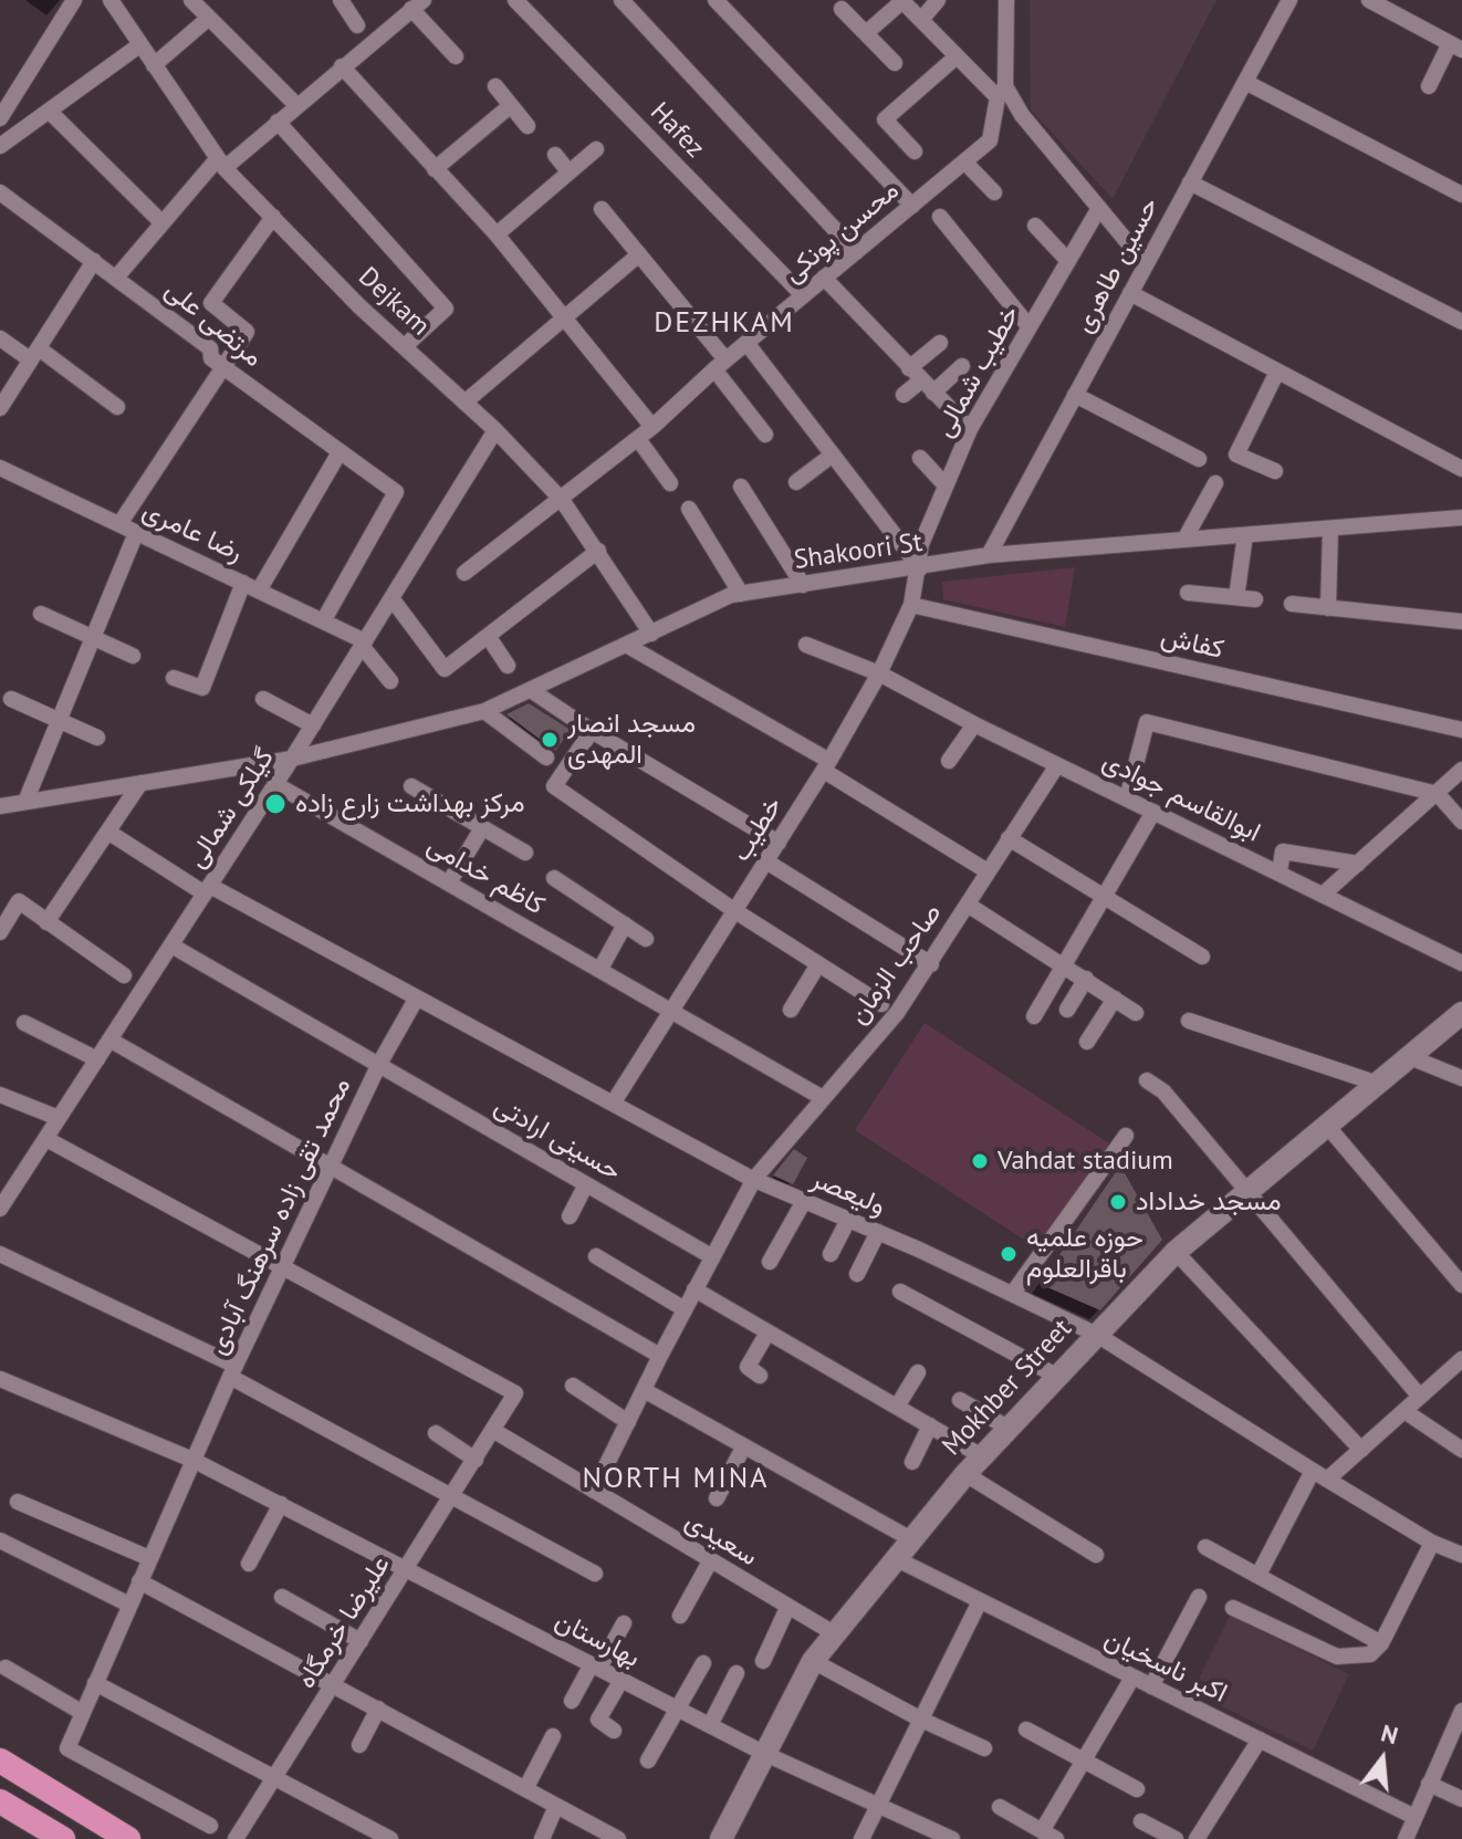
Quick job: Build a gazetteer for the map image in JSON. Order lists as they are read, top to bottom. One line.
{"streets":{"main road":["Mokhber Street"],"street":["Hafez","محسن پونکی","حسین طاهری","Dejkam","مرتضی علی","خطیب شمالی","رضا عامری","Shakoori St","کفاش","ابوالقاسم جوادی","گيلکی شمالی","خطیب","کاظم خدامی","صاحب الزمان","حسینی ارادتی","ولیعصر","محمد تقی زاده سرهنگ آبادی","سعیدی","علیرضا خرمگاه","بهارستان","اکبر ناسخیان"]},"crossings":[["Hafez","محسن پونکی"],["محسن پونکی","Dejkam"],["حسین طاهری","Shakoori St"],["Dejkam","Shakoori St"],["Dejkam","گيلکی شمالی"],["مرتضی علی","رضا عامری"],["خطیب شمالی","Shakoori St"],["خطیب شمالی","خطیب"],["رضا عامری","گيلکی شمالی"],["Shakoori St","گيلکی شمالی"],["Shakoori St","خطیب"],["کفاش","خطیب"],["ابوالقاسم جوادی","خطیب"],["ابوالقاسم جوادی","صاحب الزمان"],["گيلکی شمالی","کاظم خدامی"],["گيلکی شمالی","حسینی ارادتی"],["گيلکی شمالی","ولیعصر"],["خطیب","کاظم خدامی"],["خطیب","ولیعصر"],["کاظم خدامی","صاحب الزمان"],["صاحب الزمان","حسینی ارادتی"],["صاحب الزمان","ولیعصر"],["صاحب الزمان","سعیدی"],["حسینی ارادتی","محمد تقی زاده سرهنگ آبادی"],["ولیعصر","محمد تقی زاده سرهنگ آبادی"],["ولیعصر","Mokhber Street"],["محمد تقی زاده سرهنگ آبادی","علیرضا خرمگاه"],["محمد تقی زاده سرهنگ آبادی","بهارستان"],["Mokhber Street","سعیدی"],["Mokhber Street","بهارستان"],["Mokhber Street","اکبر ناسخیان"],["سعیدی","علیرضا خرمگاه"],["علیرضا خرمگاه","بهارستان"]],"districts":["DEZHKAM","NORTH MINA"],"places":["مسجد انصار المهدی","مرکز بهداشت زارع زاده","Vahdat stadium","مسجد خداداد","حوزه علمیه باقرالعلوم"],"north":"top"}
